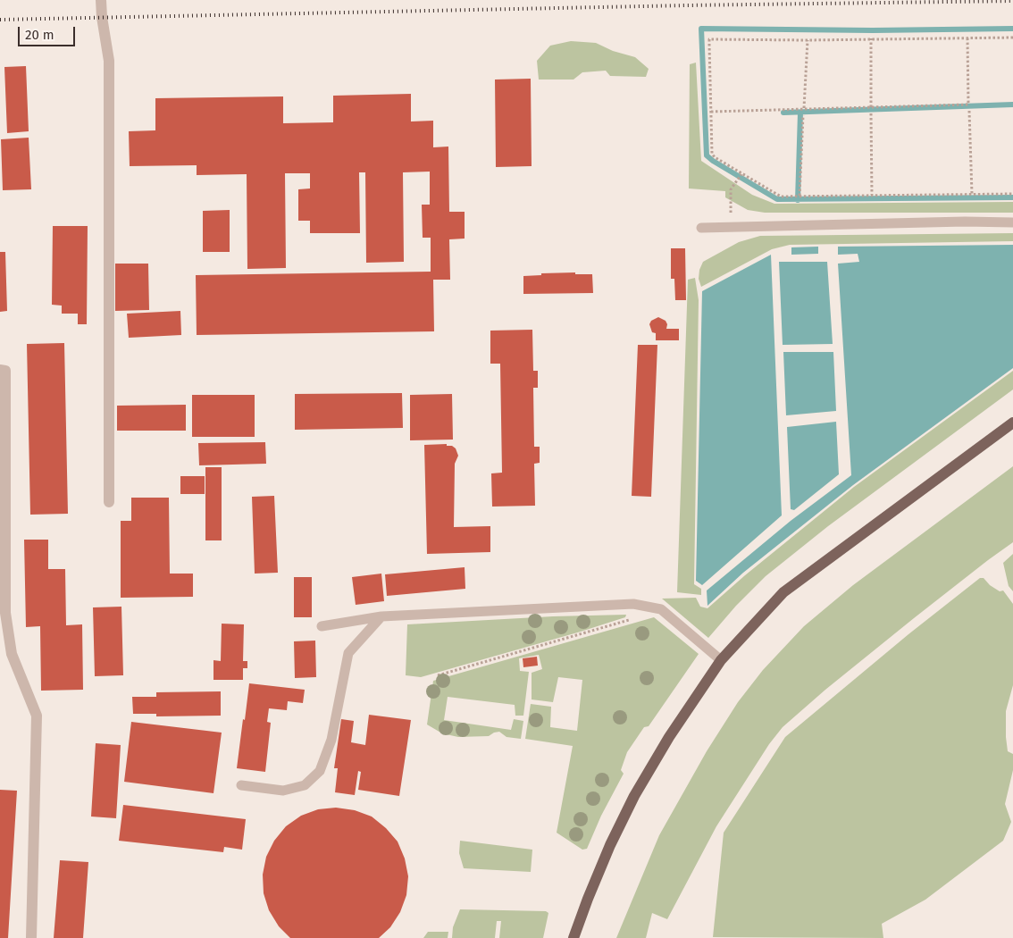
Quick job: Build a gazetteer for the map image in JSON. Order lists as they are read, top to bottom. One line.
{"scale_bar":"20 m"}
